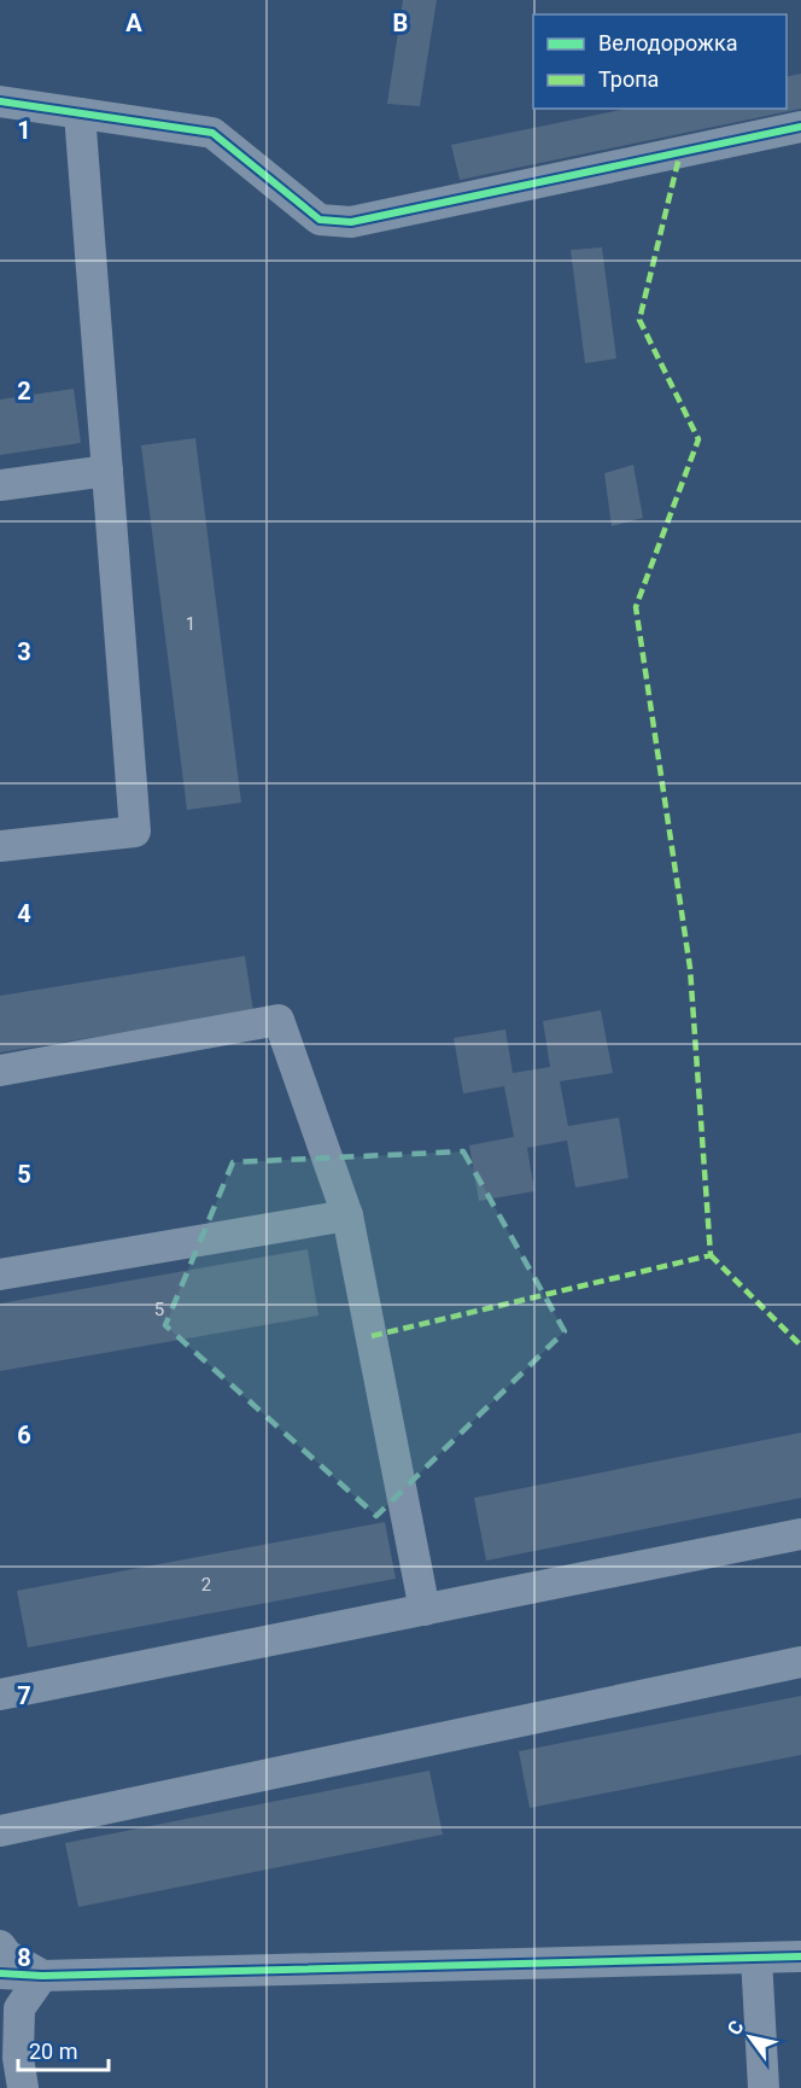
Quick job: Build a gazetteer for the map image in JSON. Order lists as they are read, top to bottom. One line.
{"house_numbers":["1","5","2"],"legend":["Велодорожка","Тропа"],"scale_bar":"20 m","north":"top left","grid":{"columns":["A","B"],"rows":["1","2","3","4","5","6","7","8"]}}
